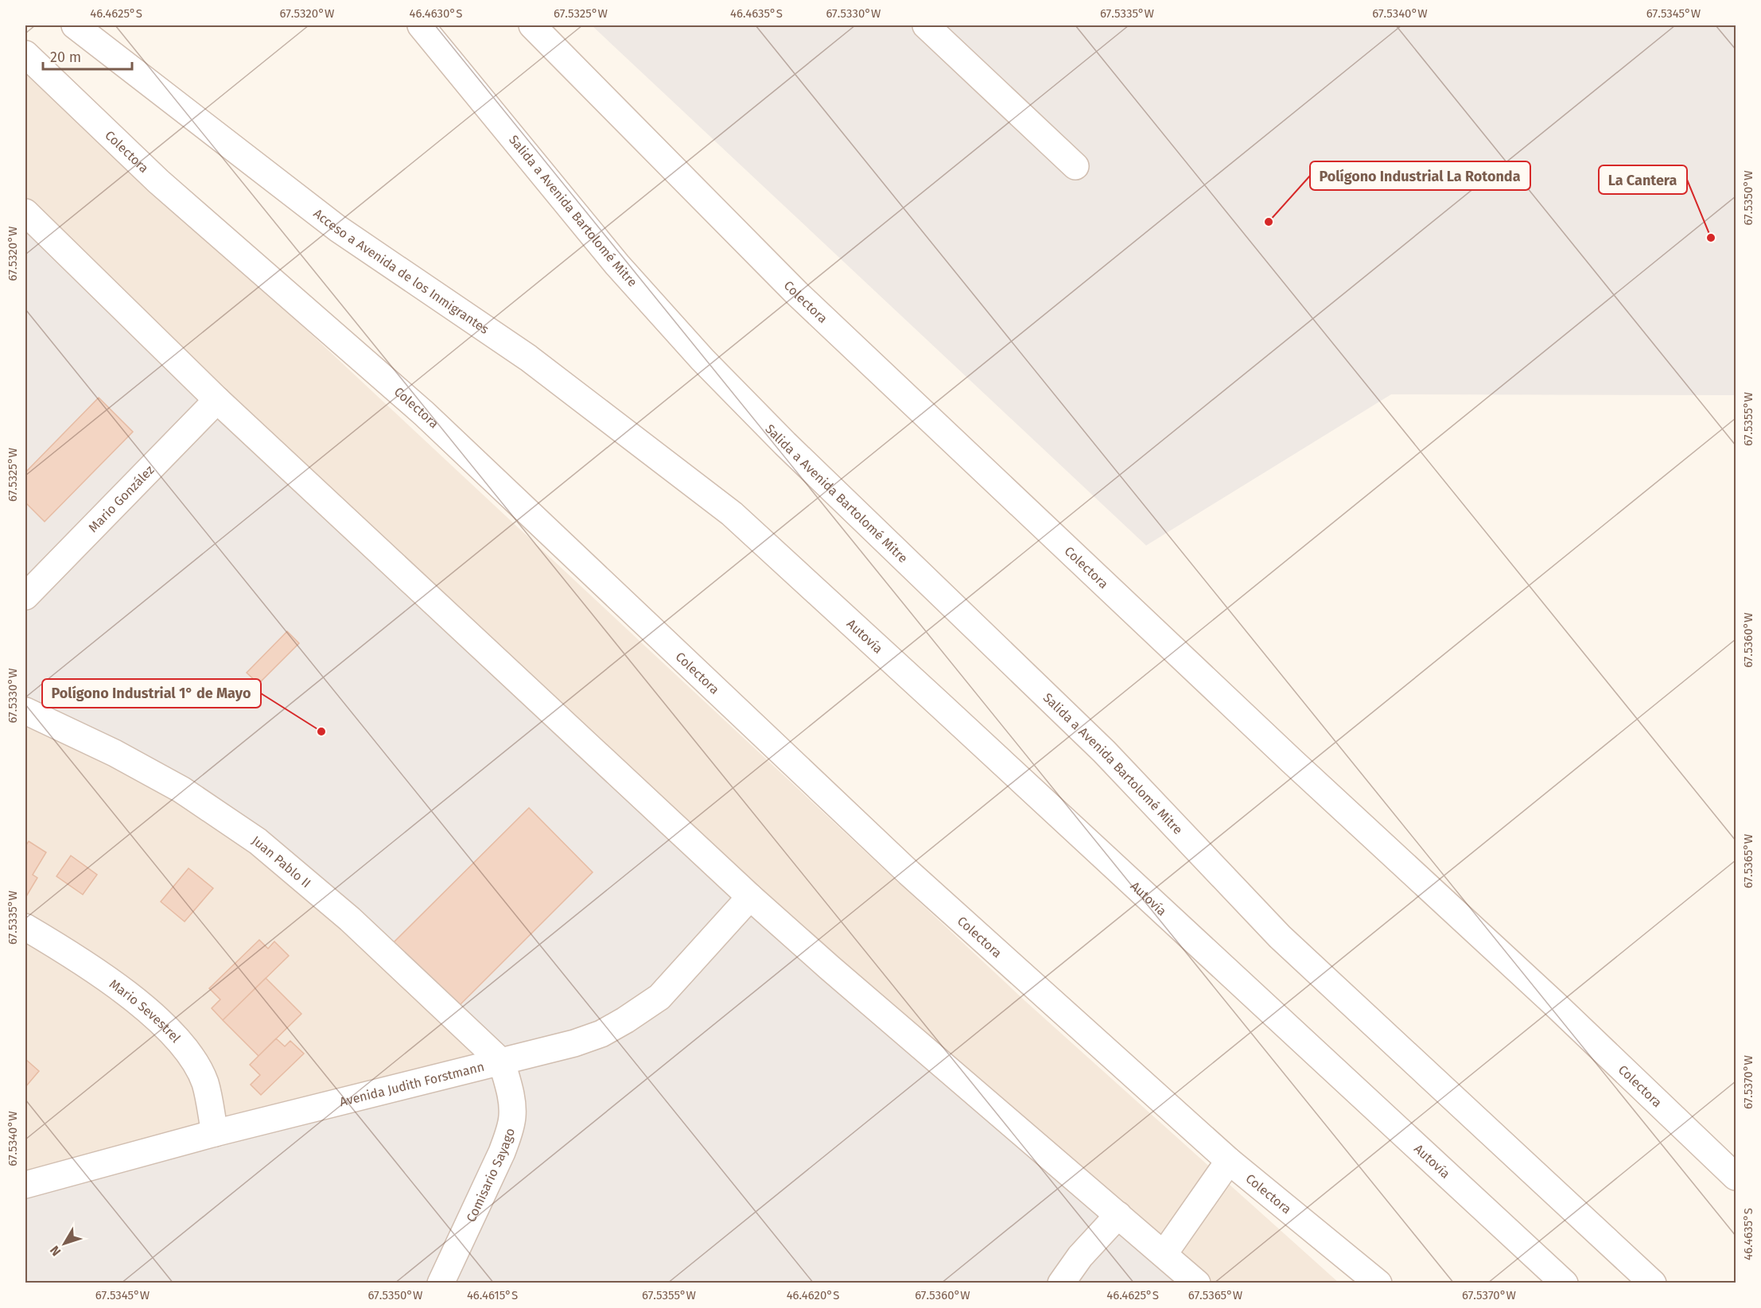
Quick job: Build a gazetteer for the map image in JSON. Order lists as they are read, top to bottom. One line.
{"streets":{"street":["Colectora","Salida a Avenida Bartolomé Mitre","Acceso a Avenida de los Inmigrantes","Mario González","Autovía","Juan Pablo II","Mario Sevestrel","Avenida Judith Forstmann","Comisario Sayago"]},"crossings":[["Acceso a Avenida de los Inmigrantes","Autovía"],["Juan Pablo II","Avenida Judith Forstmann"],["Juan Pablo II","Comisario Sayago"],["Mario Sevestrel","Avenida Judith Forstmann"],["Avenida Judith Forstmann","Comisario Sayago"]],"places":["Polígono Industrial La Rotonda","La Cantera","Polígono Industrial 1° de Mayo"],"scale_bar":"20 m","north":"bottom left","coordinates":["46.4625°S","67.5320°W","46.4630°S","67.5325°W","46.4635°S","67.5330°W","67.5335°W","67.5340°W","67.5345°W","67.5350°W","67.5355°W","67.5360°W","67.5365°W","67.5370°W","46.4615°S","46.4620°S"]}
